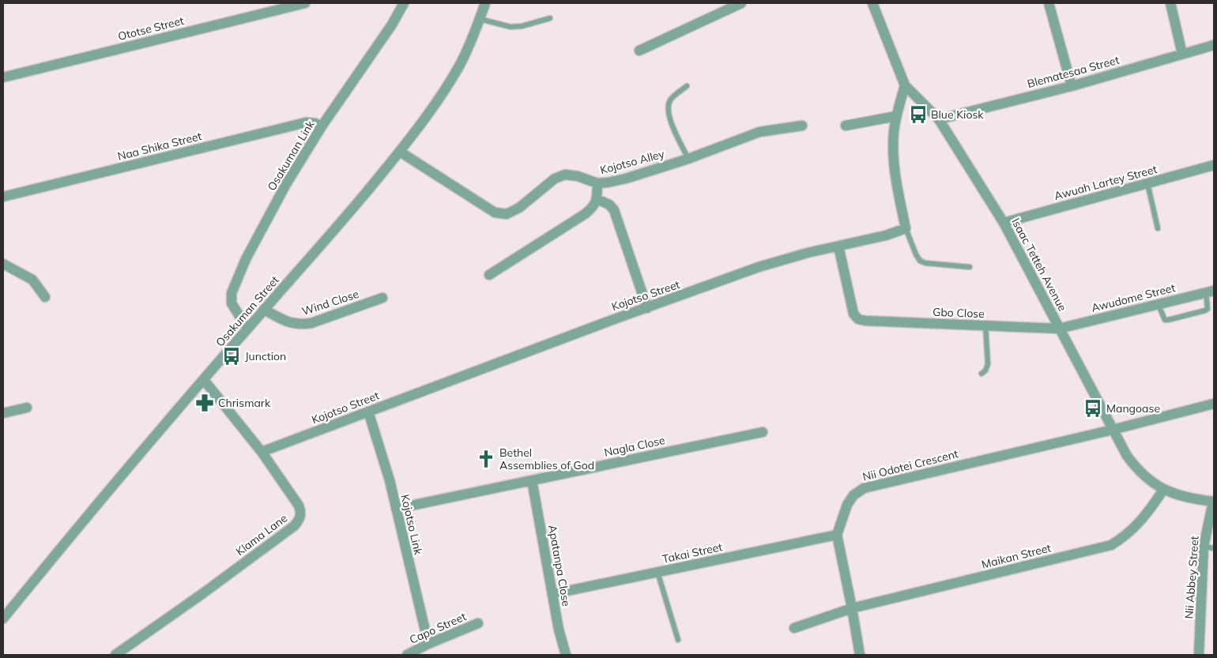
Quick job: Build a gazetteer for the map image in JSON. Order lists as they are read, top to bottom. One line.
{"streets":{"street":["Ototse Street","Blematesaa Street","Naa Shika Street","Osakuman Link","Kojotso Alley","Awuah Lartey Street","Isaac Tetteh Avenue","Kojotso Street","Awudome Street","Wind Close","Osakuman Street","Gbo Close","Nagla Close","Nii Odotei Crescent","Kojotso Link","Klama Lane","Takai Street","Maikan Street","Apatanpa Close","Nii Abbey Street","Capo Street"]},"crossings":[["Blematesaa Street","Isaac Tetteh Avenue"],["Naa Shika Street","Osakuman Link"],["Osakuman Link","Osakuman Street"],["Kojotso Alley","Osakuman Street"],["Awuah Lartey Street","Isaac Tetteh Avenue"],["Isaac Tetteh Avenue","Awudome Street"],["Isaac Tetteh Avenue","Gbo Close"],["Isaac Tetteh Avenue","Nii Odotei Crescent"],["Isaac Tetteh Avenue","Maikan Street"],["Isaac Tetteh Avenue","Nii Abbey Street"],["Kojotso Street","Gbo Close"],["Kojotso Street","Kojotso Link"],["Kojotso Street","Klama Lane"],["Awudome Street","Gbo Close"],["Wind Close","Osakuman Street"],["Osakuman Street","Klama Lane"],["Nagla Close","Kojotso Link"],["Nagla Close","Apatanpa Close"],["Nii Odotei Crescent","Takai Street"],["Nii Odotei Crescent","Maikan Street"],["Kojotso Link","Capo Street"],["Takai Street","Apatanpa Close"]],"places":{"bus stop":["Blue Kiosk","Junction","Mangoase"],"pharmacy":["Chrismark"],"church":["Bethel Assemblies of God"]}}
